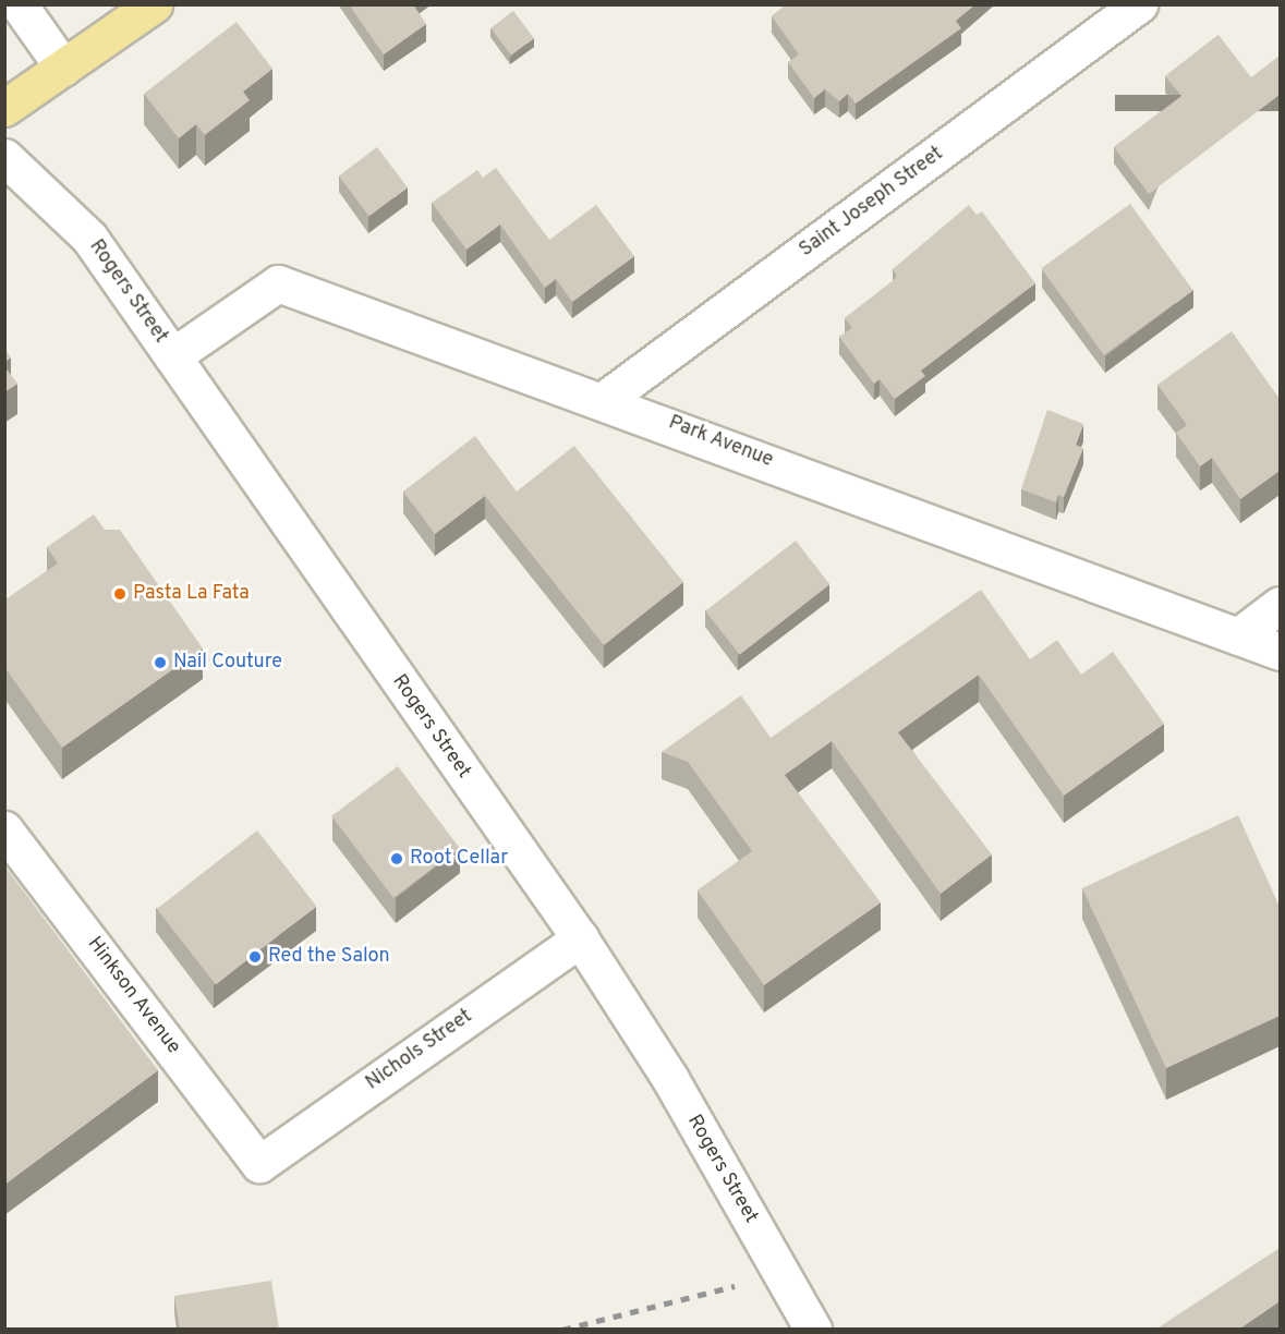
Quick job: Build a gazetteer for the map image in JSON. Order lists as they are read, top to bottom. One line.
{"streets":{"street":["Saint Joseph Street","Rogers Street","Park Avenue","Hinkson Avenue","Nichols Street"]},"crossings":[["Saint Joseph Street","Park Avenue"],["Rogers Street","Park Avenue"],["Rogers Street","Nichols Street"],["Hinkson Avenue","Nichols Street"]],"places":["Pasta La Fata","Nail Couture","Root Cellar","Red the Salon"]}
